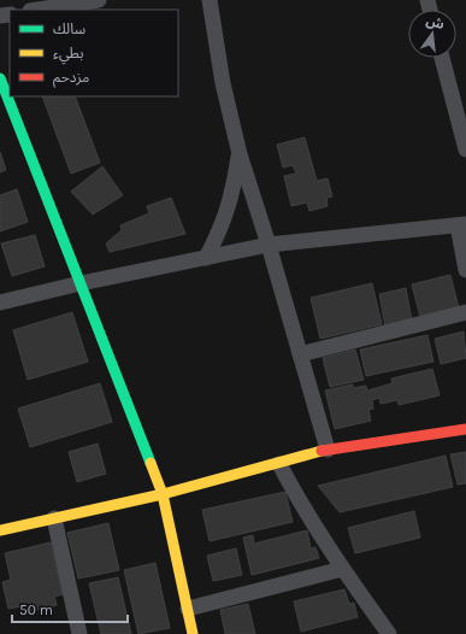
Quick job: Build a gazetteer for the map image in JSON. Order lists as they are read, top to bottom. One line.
{"legend":["سالك","بطيء","مزدحم"],"scale_bar":"50 m","north":"top"}
